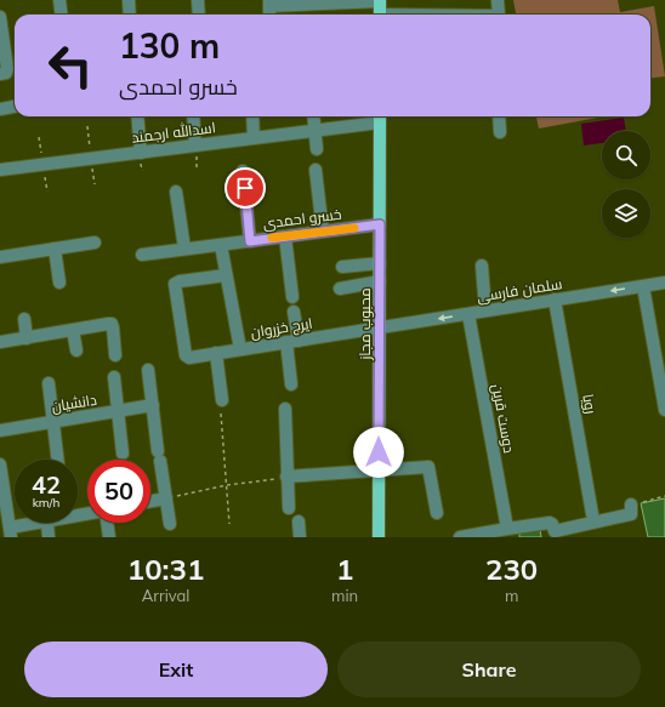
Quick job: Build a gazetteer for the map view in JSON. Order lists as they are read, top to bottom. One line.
{"streets":{"main road":["محبوب مجاز"],"street":["اسدالله ارجمند","خسرو احمدی","سلمان فارسی","ایرج خزروان","دانشیان","رویا","دوست قرین"]},"crossings":[["اسدالله ارجمند","محبوب مجاز"],["خسرو احمدی","محبوب مجاز"],["سلمان فارسی","محبوب مجاز"],["سلمان فارسی","ایرج خزروان"],["سلمان فارسی","رویا"],["سلمان فارسی","دوست قرین"],["محبوب مجاز","ایرج خزروان"]],"one_way":["سلمان فارسی"],"page":{"turn":["130 m","خسرو احمدی"],"speed":"42 km/h","limit":"50","eta":["10:31","Arrival","1","min","230","m"],"buttons":["Exit","Share"]}}
